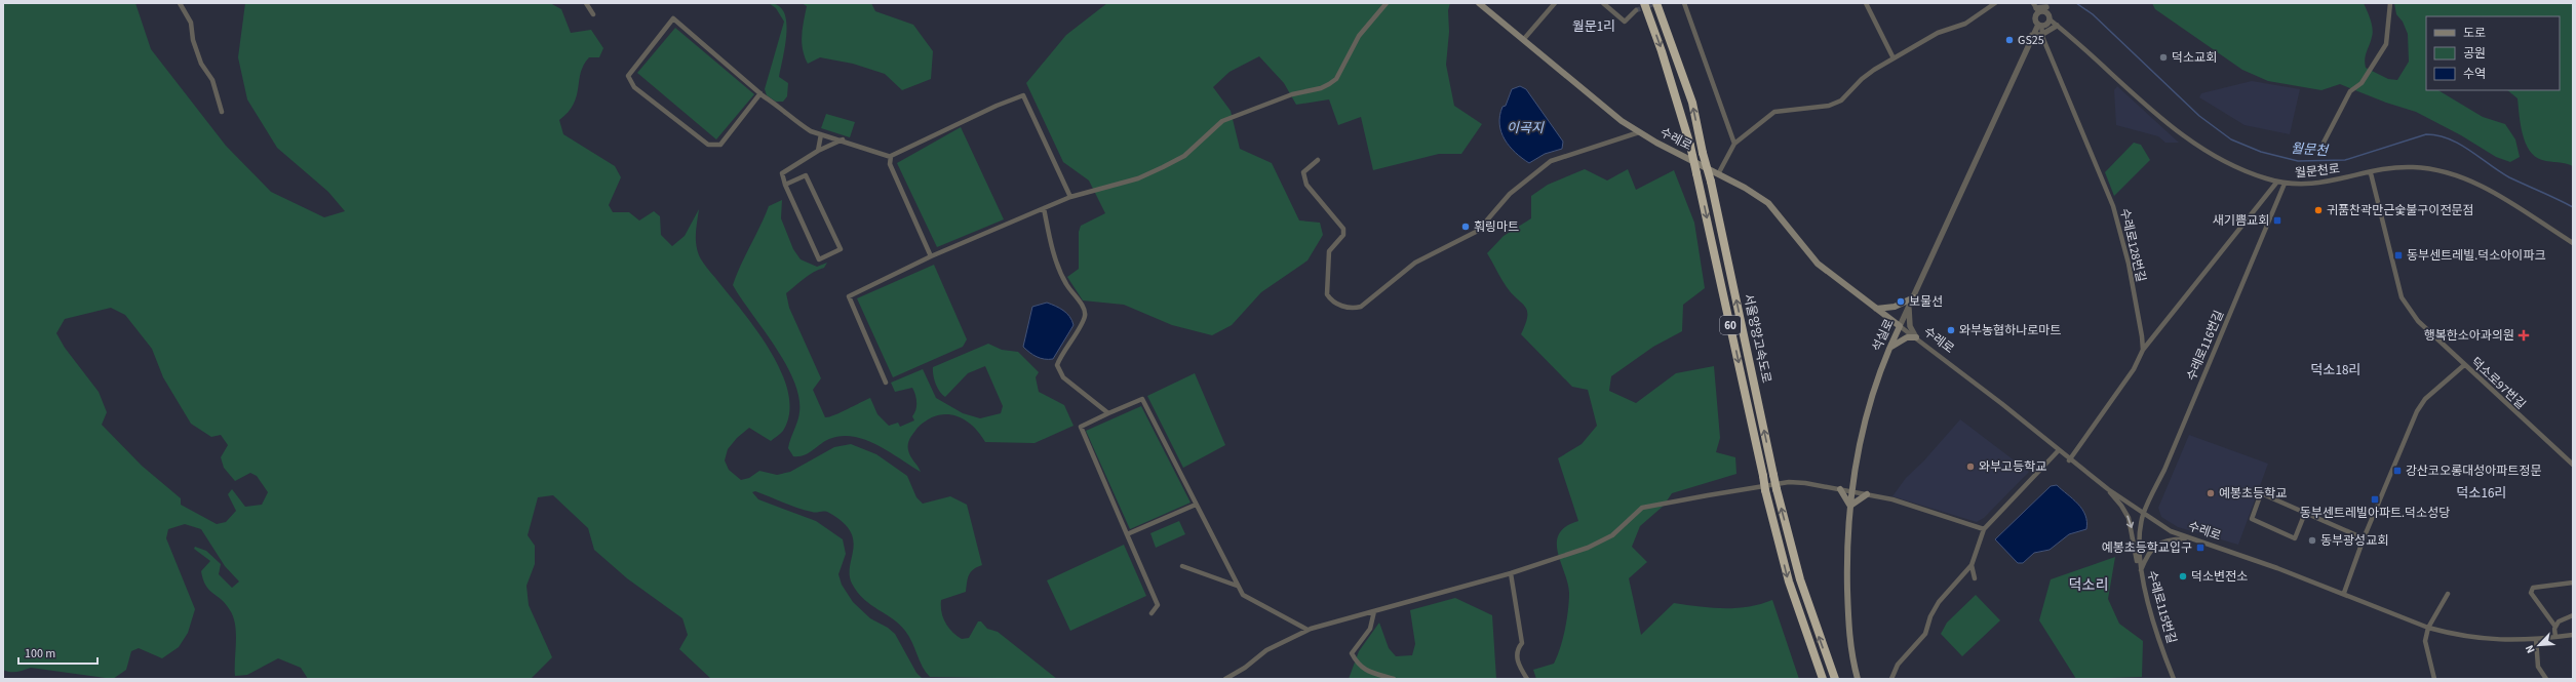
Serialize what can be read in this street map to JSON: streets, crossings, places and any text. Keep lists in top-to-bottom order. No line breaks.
{"streets":{"highway":["60","서울양양고속도로"],"main road":["수레로","석실로"],"street":["월문천로","수레로128번길","수레로116번길","덕소로97번길","수레로115번길"]},"crossings":[["수레로","수레로128번길"],["수레로","석실로"],["수레로","수레로116번길"],["수레로","수레로115번길"],["월문천로","수레로116번길"],["월문천로","덕소로97번길"],["수레로128번길","석실로"],["수레로116번길","수레로115번길"]],"districts":["월문1리","덕소18리","덕소16리","덕소리"],"water":["이곡지","월문천"],"places":{"other":["GS25","덕소교회","귀품찬곽만근숯불구이전문점","훠링마트","보물선","와부농협하나로마트","와부고등학교","예봉초등학교","동부광성교회","덕소변전소"],"transit":["새기쁨교회","동부센트레빌.덕소아이파크","강산코오롱대성아파트정문","동부센트레빌아파트.덕소성당","예봉초등학교입구"],"health":["행복한소아과의원"]},"legend":["도로","공원","수역"],"scale_bar":"100 m","north":"bottom left"}
